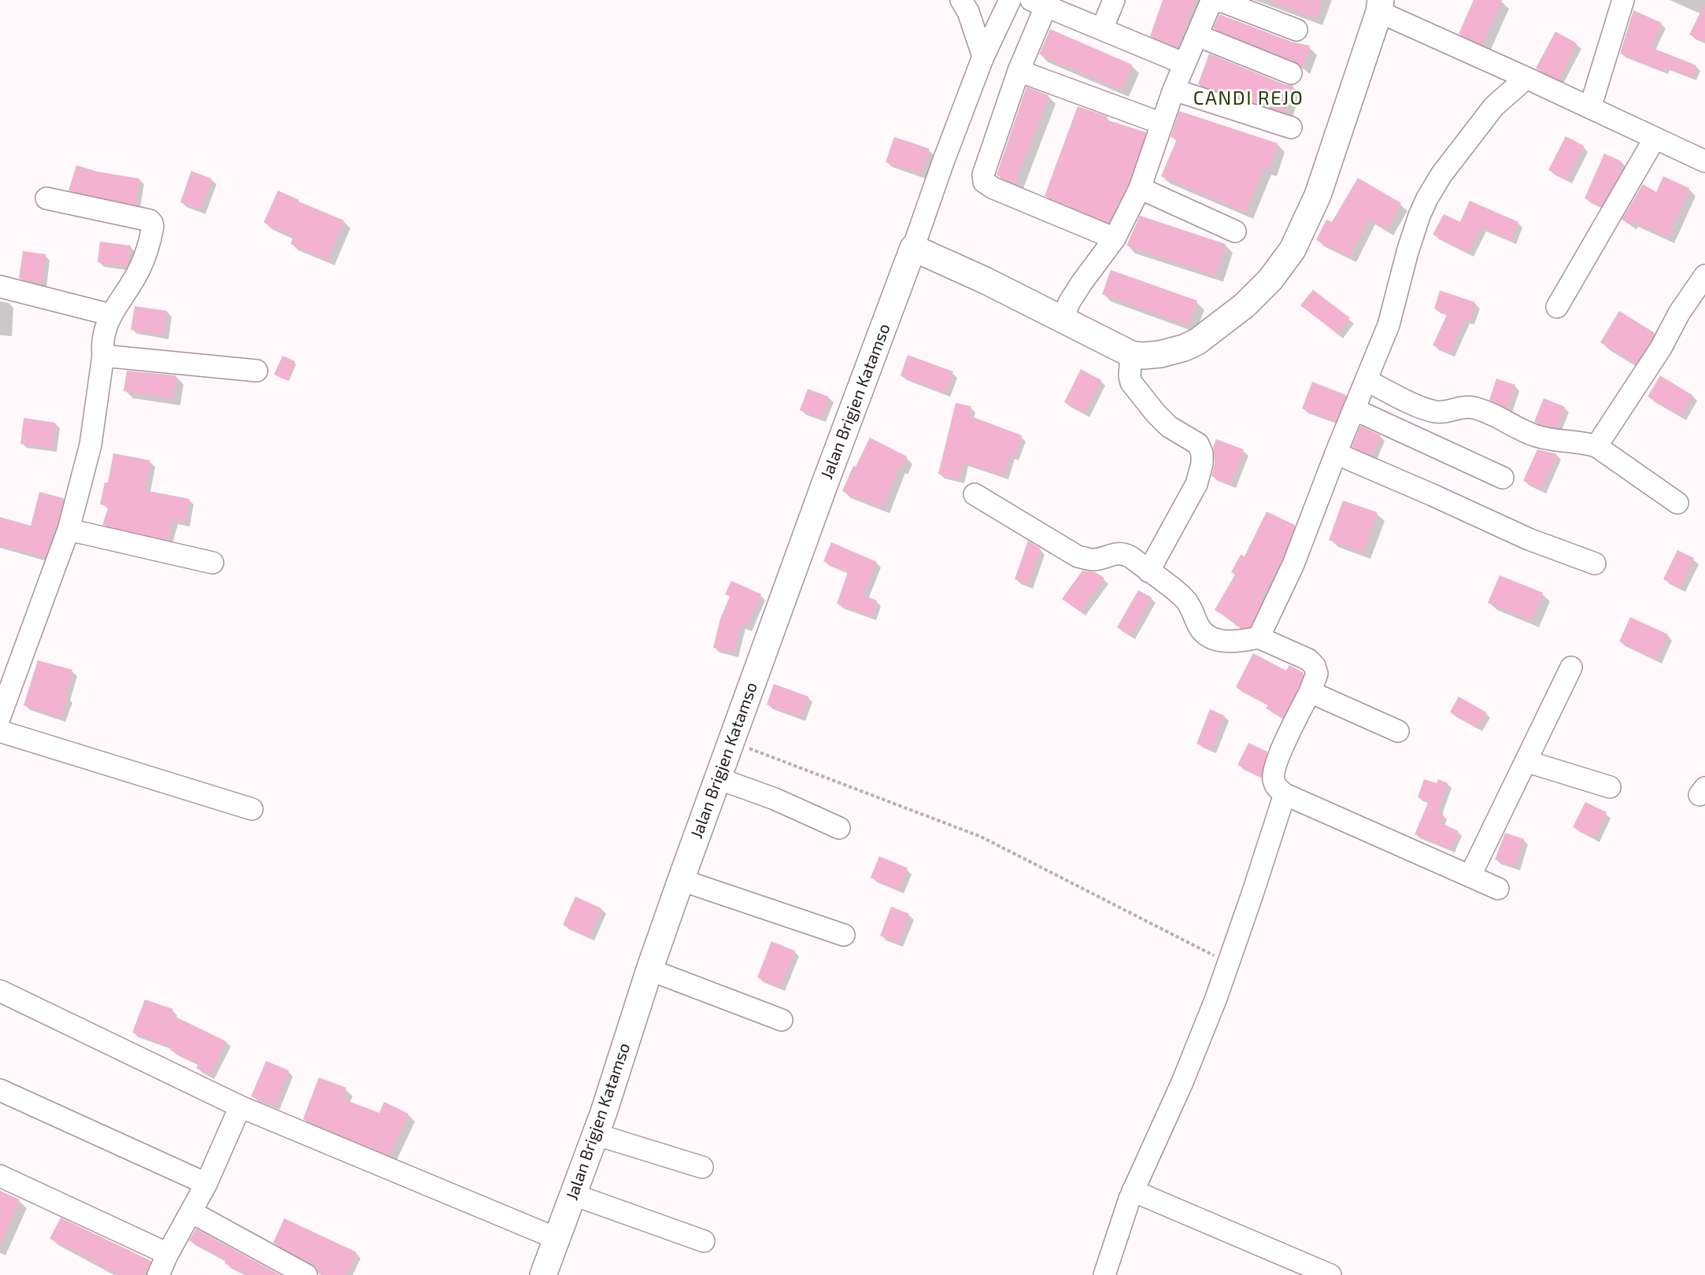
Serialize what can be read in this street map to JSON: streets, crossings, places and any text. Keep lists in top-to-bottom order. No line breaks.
{"streets":{"main road":["Jalan Brigjen Katamso"]},"districts":["CANDI REJO"]}
